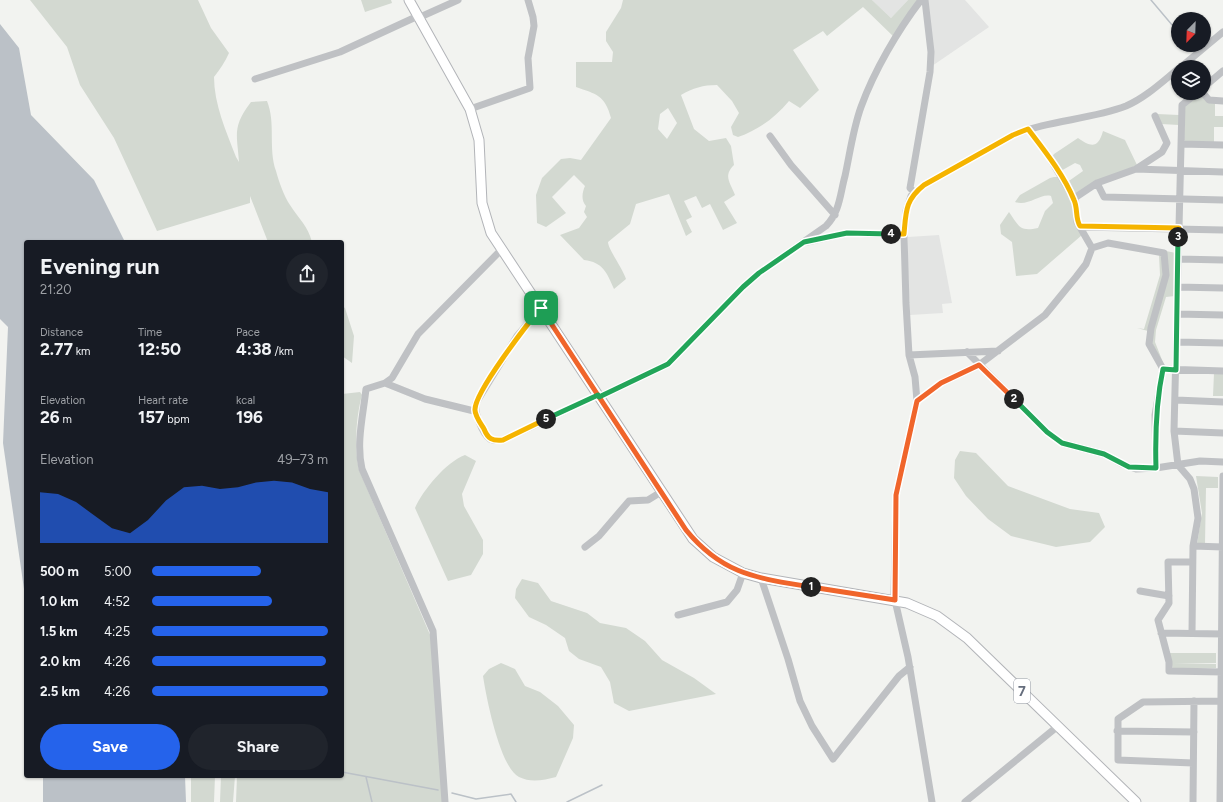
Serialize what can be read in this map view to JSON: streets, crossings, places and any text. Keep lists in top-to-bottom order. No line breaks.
{"streets":{"main road":["7"]},"north":"bottom left","page":{"pins":["4","3","2","5","1"],"heading":["Evening run","21:20"],"stats":[["Distance","2.77 km"],["Time","12:50"],["Pace","4:38 /km"],["Elevation","26 m"],["Heart rate","157 bpm"],["kcal","196"]],"chart":["Elevation","49–73 m"],"list":[{"name":"500 m","note":"5:00"},{"name":"1.0 km","note":"4:52"},{"name":"1.5 km","note":"4:25"},{"name":"2.0 km","note":"4:26"},{"name":"2.5 km","note":"4:26"}],"buttons":["Save","Share"]}}
